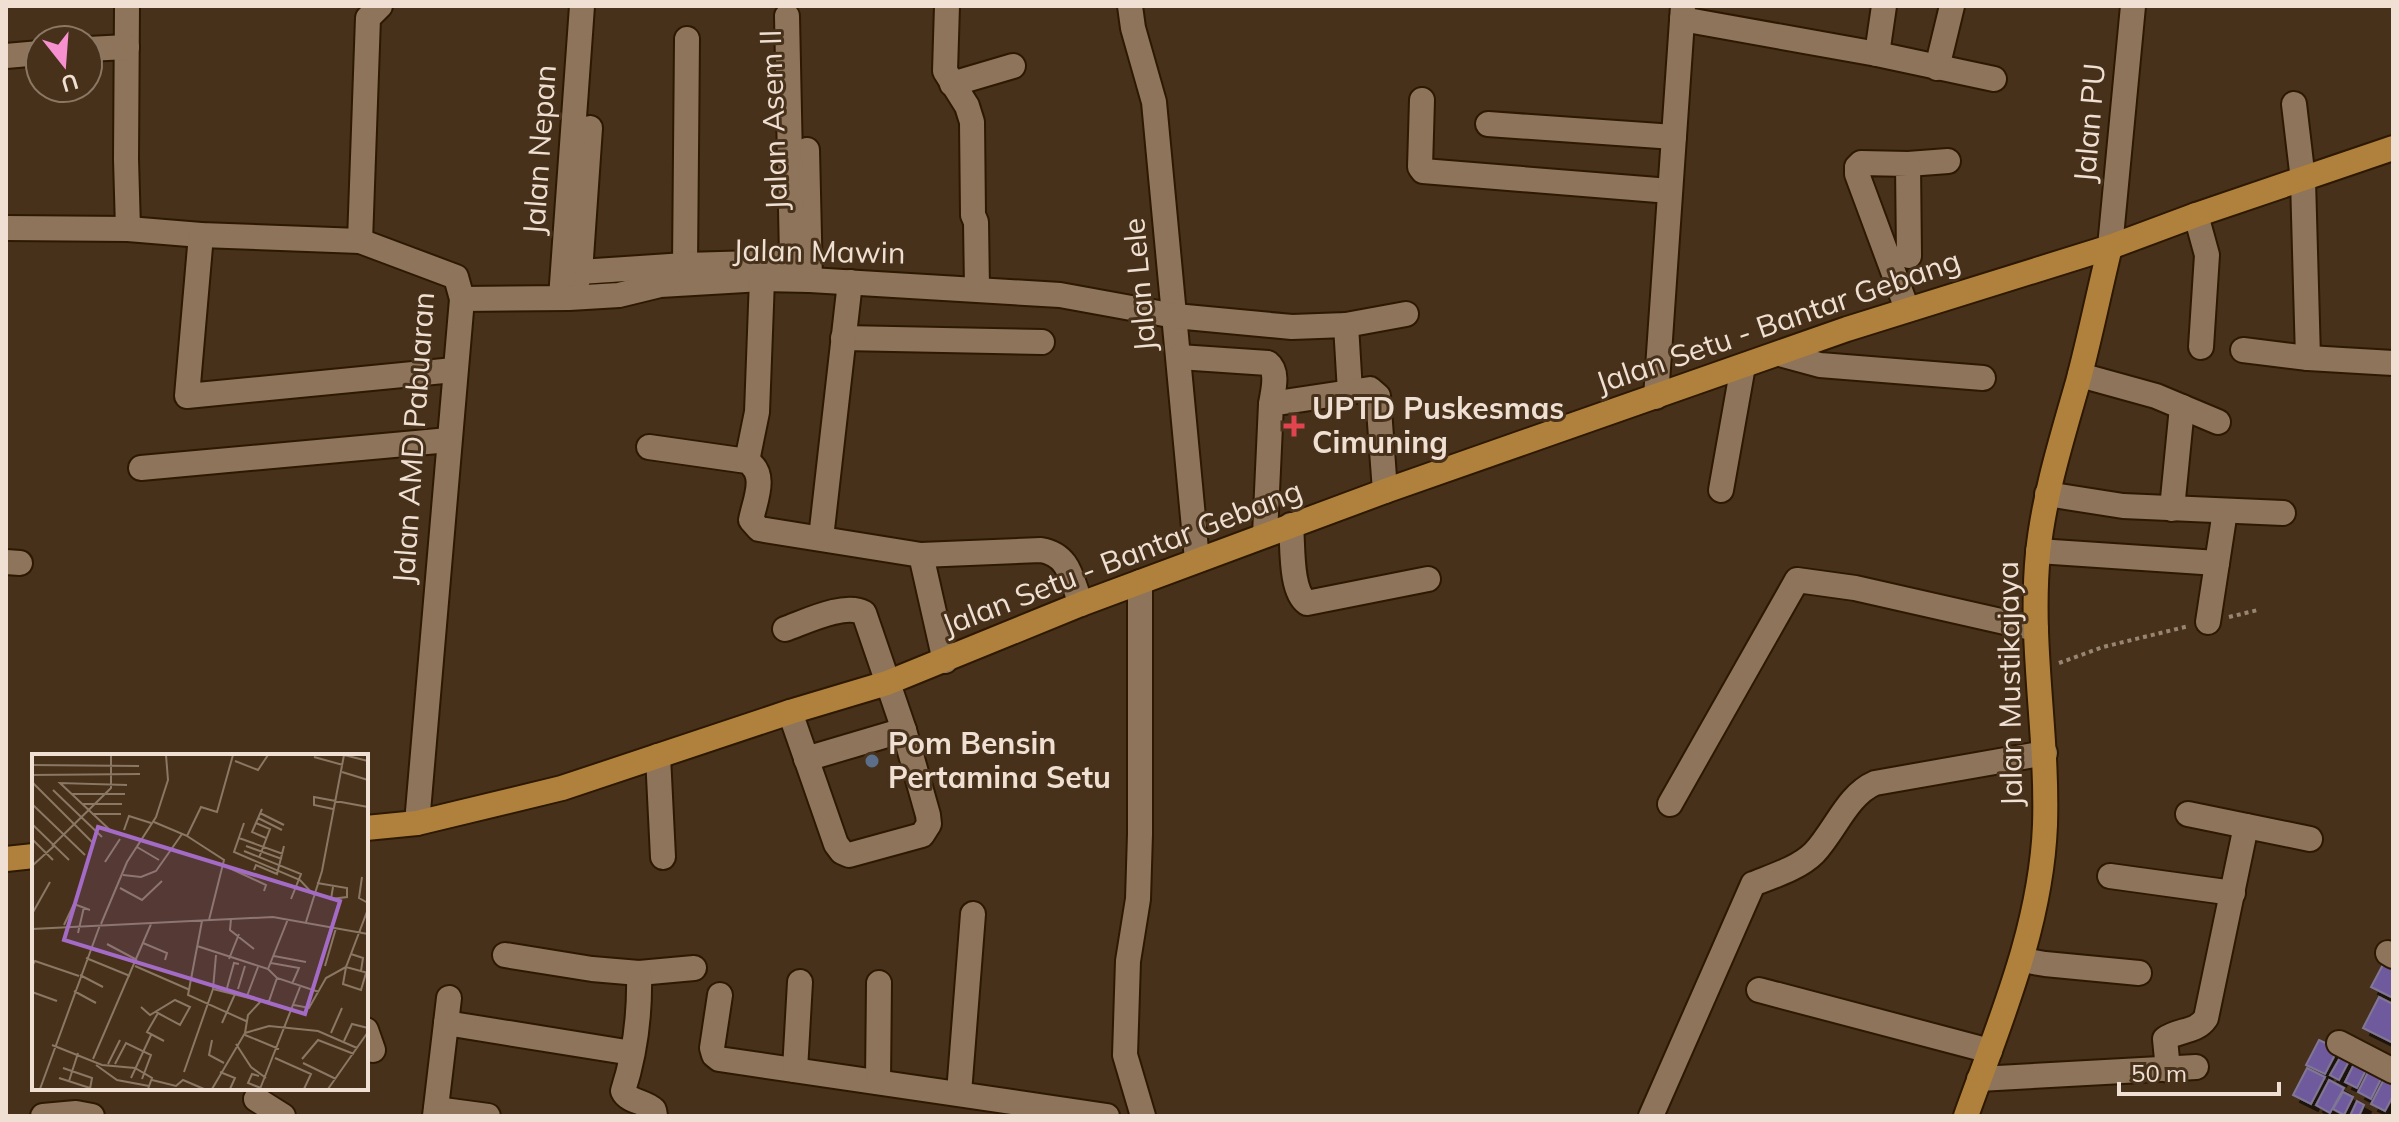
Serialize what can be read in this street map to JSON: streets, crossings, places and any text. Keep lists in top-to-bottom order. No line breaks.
{"streets":{"main road":["Jalan Setu - Bantar Gebang","Jalan Mustikajaya"],"street":["Jalan Asem II","Jalan PU","Jalan Nepan","Jalan Mawin","Jalan Lele","Jalan AMD Pabuaran"]},"crossings":[["Jalan Asem II","Jalan Mawin"],["Jalan PU","Jalan Setu - Bantar Gebang"],["Jalan PU","Jalan Mustikajaya"],["Jalan Nepan","Jalan Mawin"],["Jalan Mawin","Jalan Lele"],["Jalan Mawin","Jalan AMD Pabuaran"],["Jalan Lele","Jalan Setu - Bantar Gebang"],["Jalan Setu - Bantar Gebang","Jalan AMD Pabuaran"],["Jalan Setu - Bantar Gebang","Jalan Mustikajaya"]],"places":{"health":["UPTD Puskesmas Cimuning"],"other":["Pom Bensin Pertamina Setu"]},"scale_bar":"50 m","north":"bottom"}
